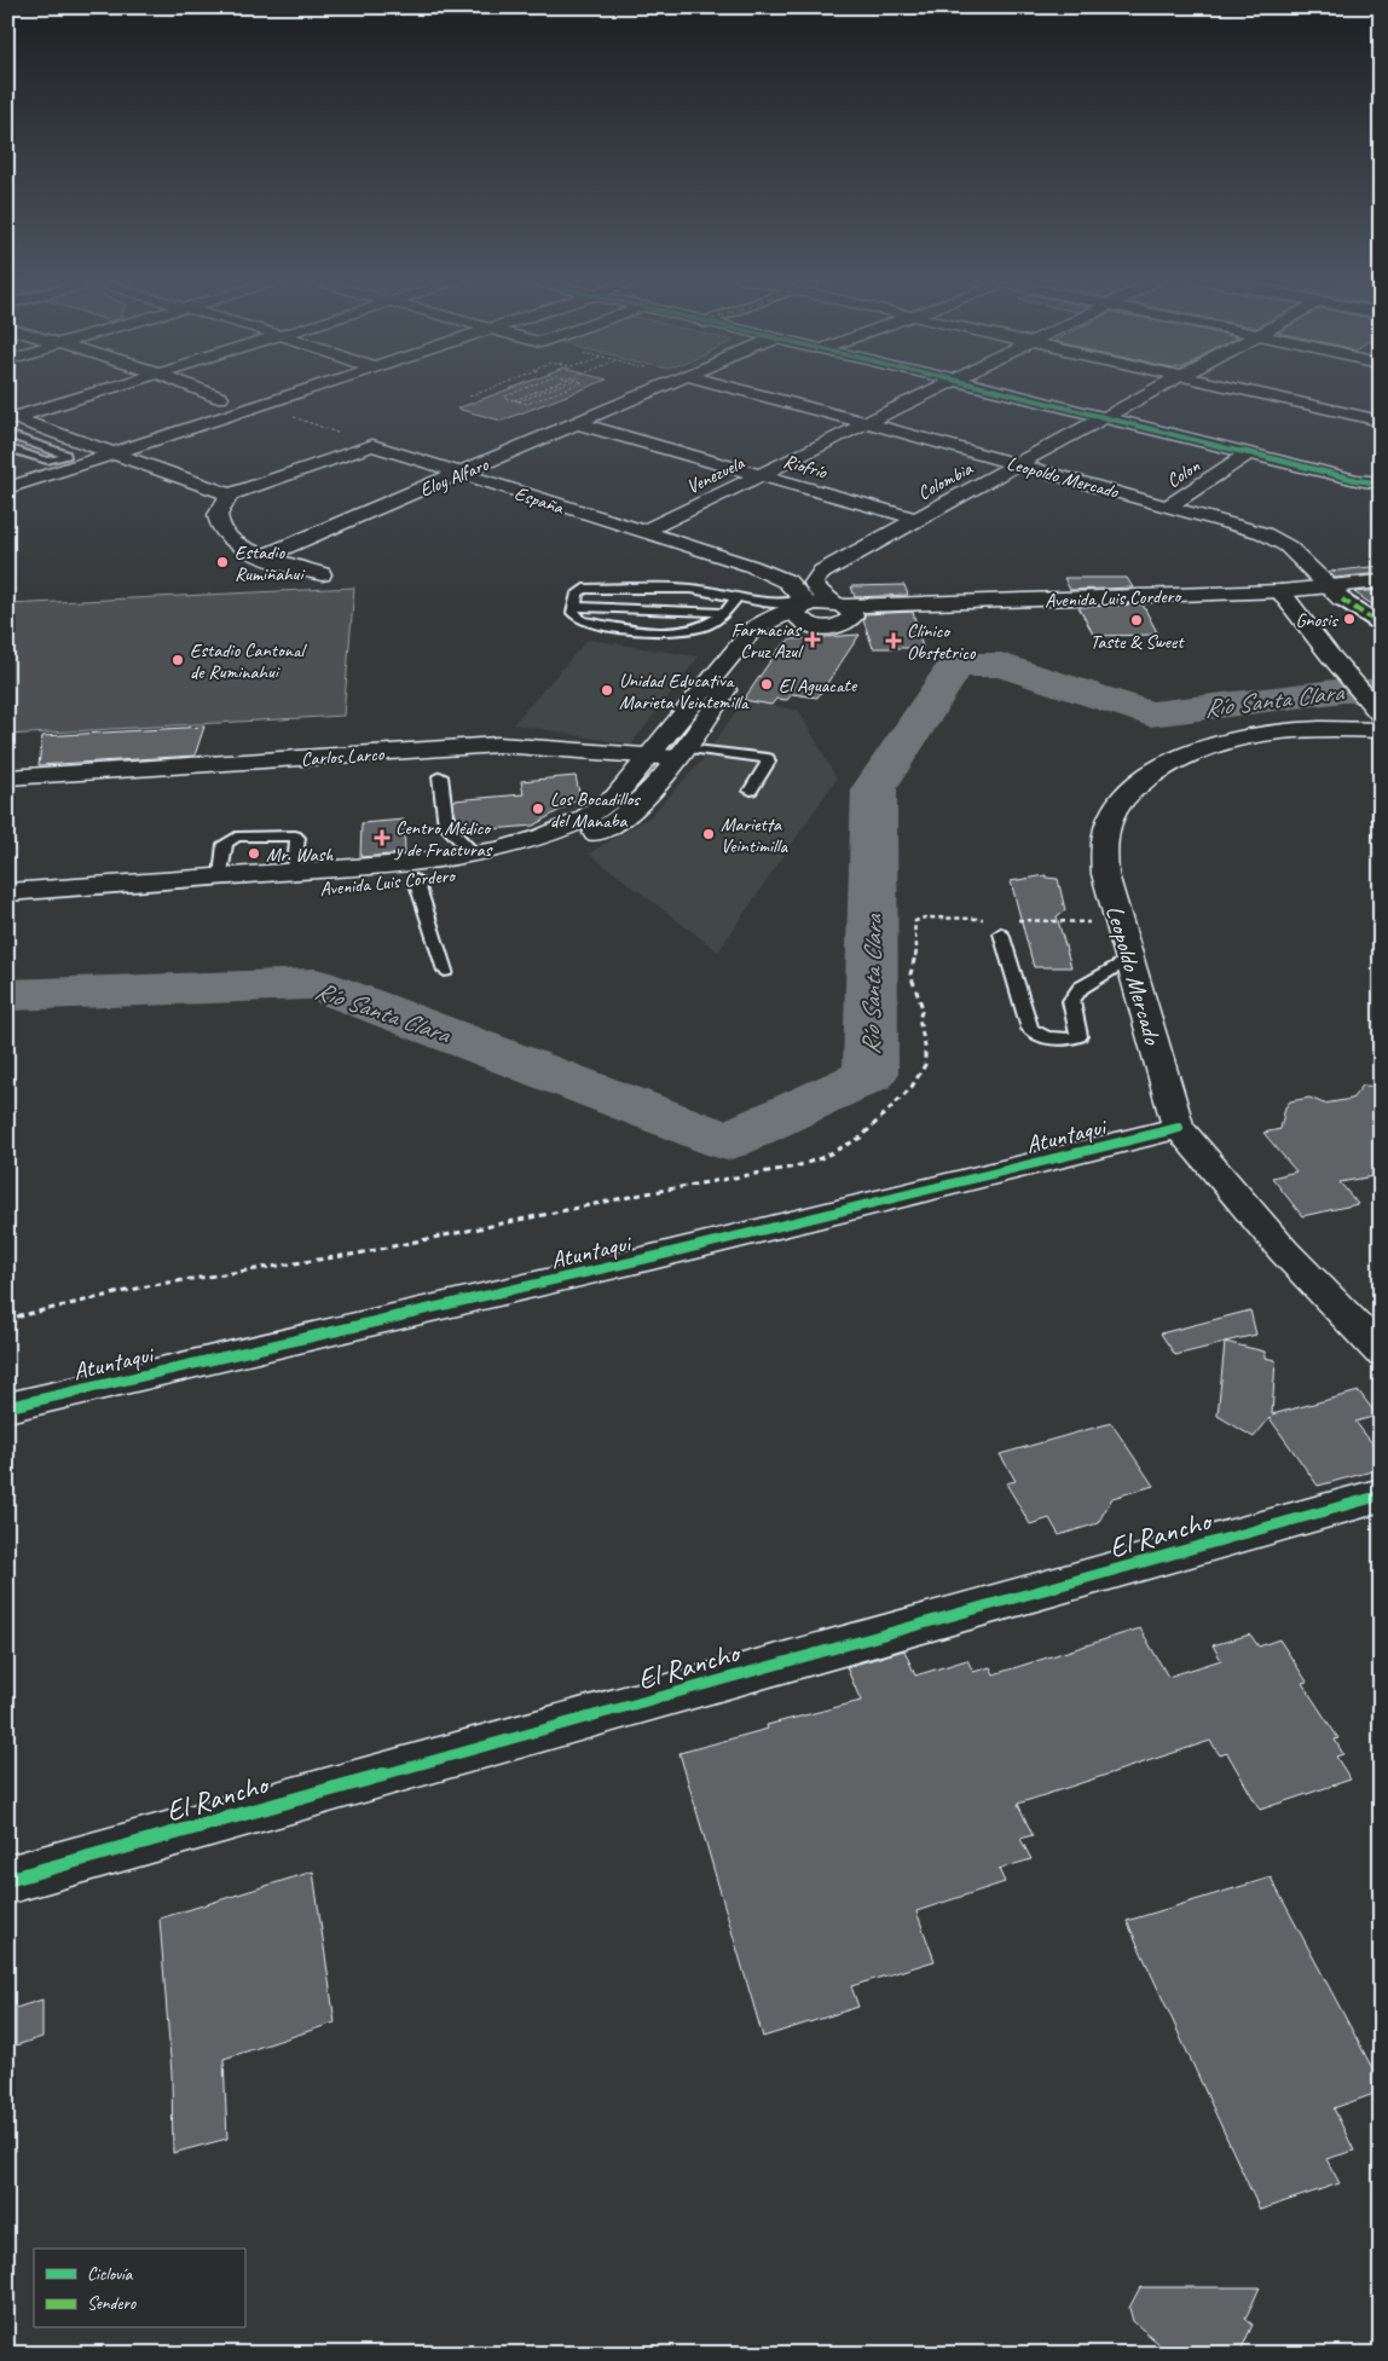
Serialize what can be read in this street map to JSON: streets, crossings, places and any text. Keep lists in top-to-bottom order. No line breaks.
{"streets":{"street":["Riofrío","Colon","Venezuela","Eloy Alfaro","Leopoldo Mercado","Colombia","España","Avenida Luis Cordero","Carlos Larco","Atuntaqui","El Rancho"]},"crossings":[["Riofrío","Venezuela"],["Riofrío","Eloy Alfaro"],["Riofrío","Colombia"],["Colon","Leopoldo Mercado"],["Venezuela","Leopoldo Mercado"],["Venezuela","España"],["Eloy Alfaro","España"],["Leopoldo Mercado","Colombia"],["Leopoldo Mercado","Avenida Luis Cordero"],["Leopoldo Mercado","Atuntaqui"],["Colombia","Avenida Luis Cordero"],["España","Avenida Luis Cordero"],["Avenida Luis Cordero","Carlos Larco"]],"water":["Río Santa Clara"],"places":{"other":["Estadio Rumiñahui","Gnosis","Taste & Sweet","Estadio Cantonal de Ruminahui","El Aguacate","Unidad Educativa Marieta Veintemilla","Los Bocadillos del Manaba","Marietta Veintimilla","Mr. Wash"],"health":["Farmacias Cruz Azul","Clínico Obstetrico","Centro Médico y de Fracturas"]},"legend":["Ciclovía","Sendero"]}
